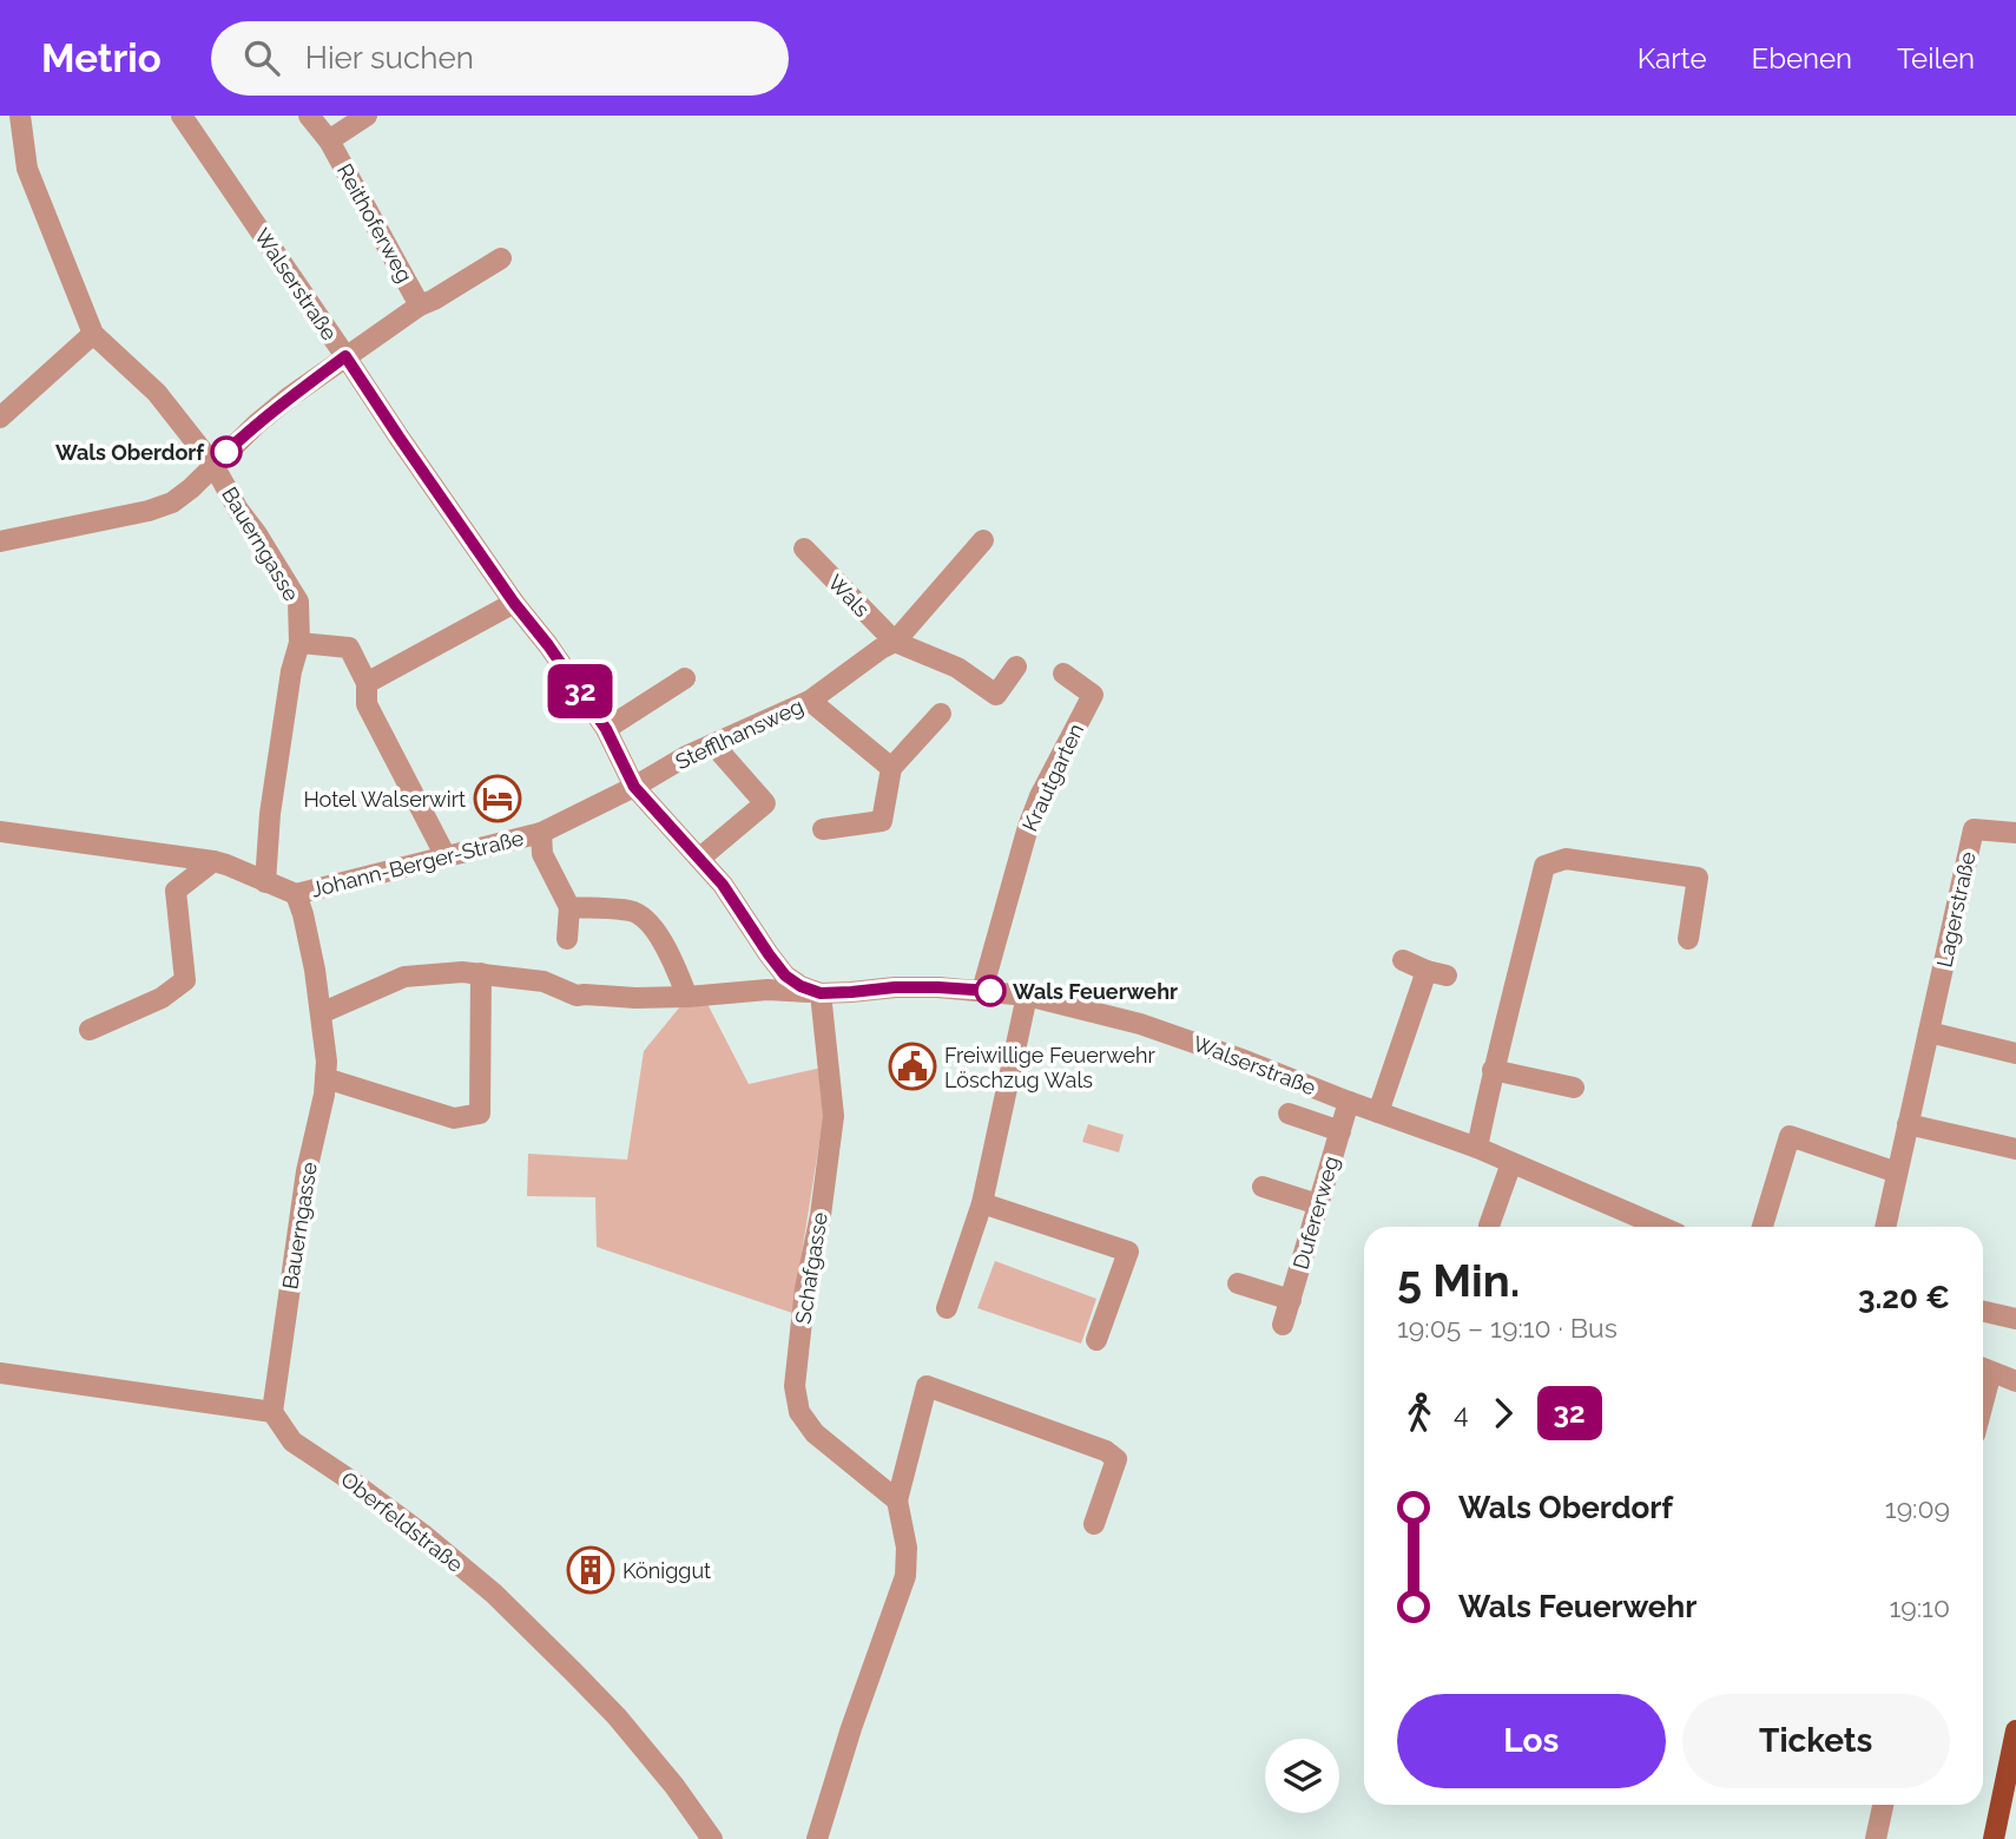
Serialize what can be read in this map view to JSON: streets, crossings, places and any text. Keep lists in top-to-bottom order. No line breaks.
{"streets":{"street":["Reithoferweg","Walserstraße","Bauerngasse","Wals","Stefflhansweg","Krautgarten","Johann-Berger-Straße","Lagerstraße","Dufererweg","Schafgasse","Oberfeldstraße"]},"crossings":[["Reithoferweg","Walserstraße"],["Reithoferweg","Bauerngasse"],["Walserstraße","Stefflhansweg"],["Walserstraße","Krautgarten"],["Walserstraße","Johann-Berger-Straße"],["Walserstraße","Dufererweg"],["Walserstraße","Schafgasse"],["Bauerngasse","Johann-Berger-Straße"],["Bauerngasse","Oberfeldstraße"],["Wals","Stefflhansweg"],["Stefflhansweg","Johann-Berger-Straße"]],"places":{"other":["Wals Oberdorf","Wals Feuerwehr"],"hotel":["Hotel Walserwirt"],"public building":["Freiwillige Feuerwehr Löschzug Wals"],"building":["Königgut"]},"lines":["bus line 32"],"page":{"header":"Metrio","search":"Hier suchen","nav":["Karte","Ebenen","Teilen"],"on_map":"32","heading":["5 Min.","19:05 – 19:10 · Bus","3.20 €"],"legs":["4","32"],"list":[{"name":"Wals Oberdorf","value":"19:09"},{"name":"Wals Feuerwehr","value":"19:10"}],"buttons":["Los","Tickets"]}}
